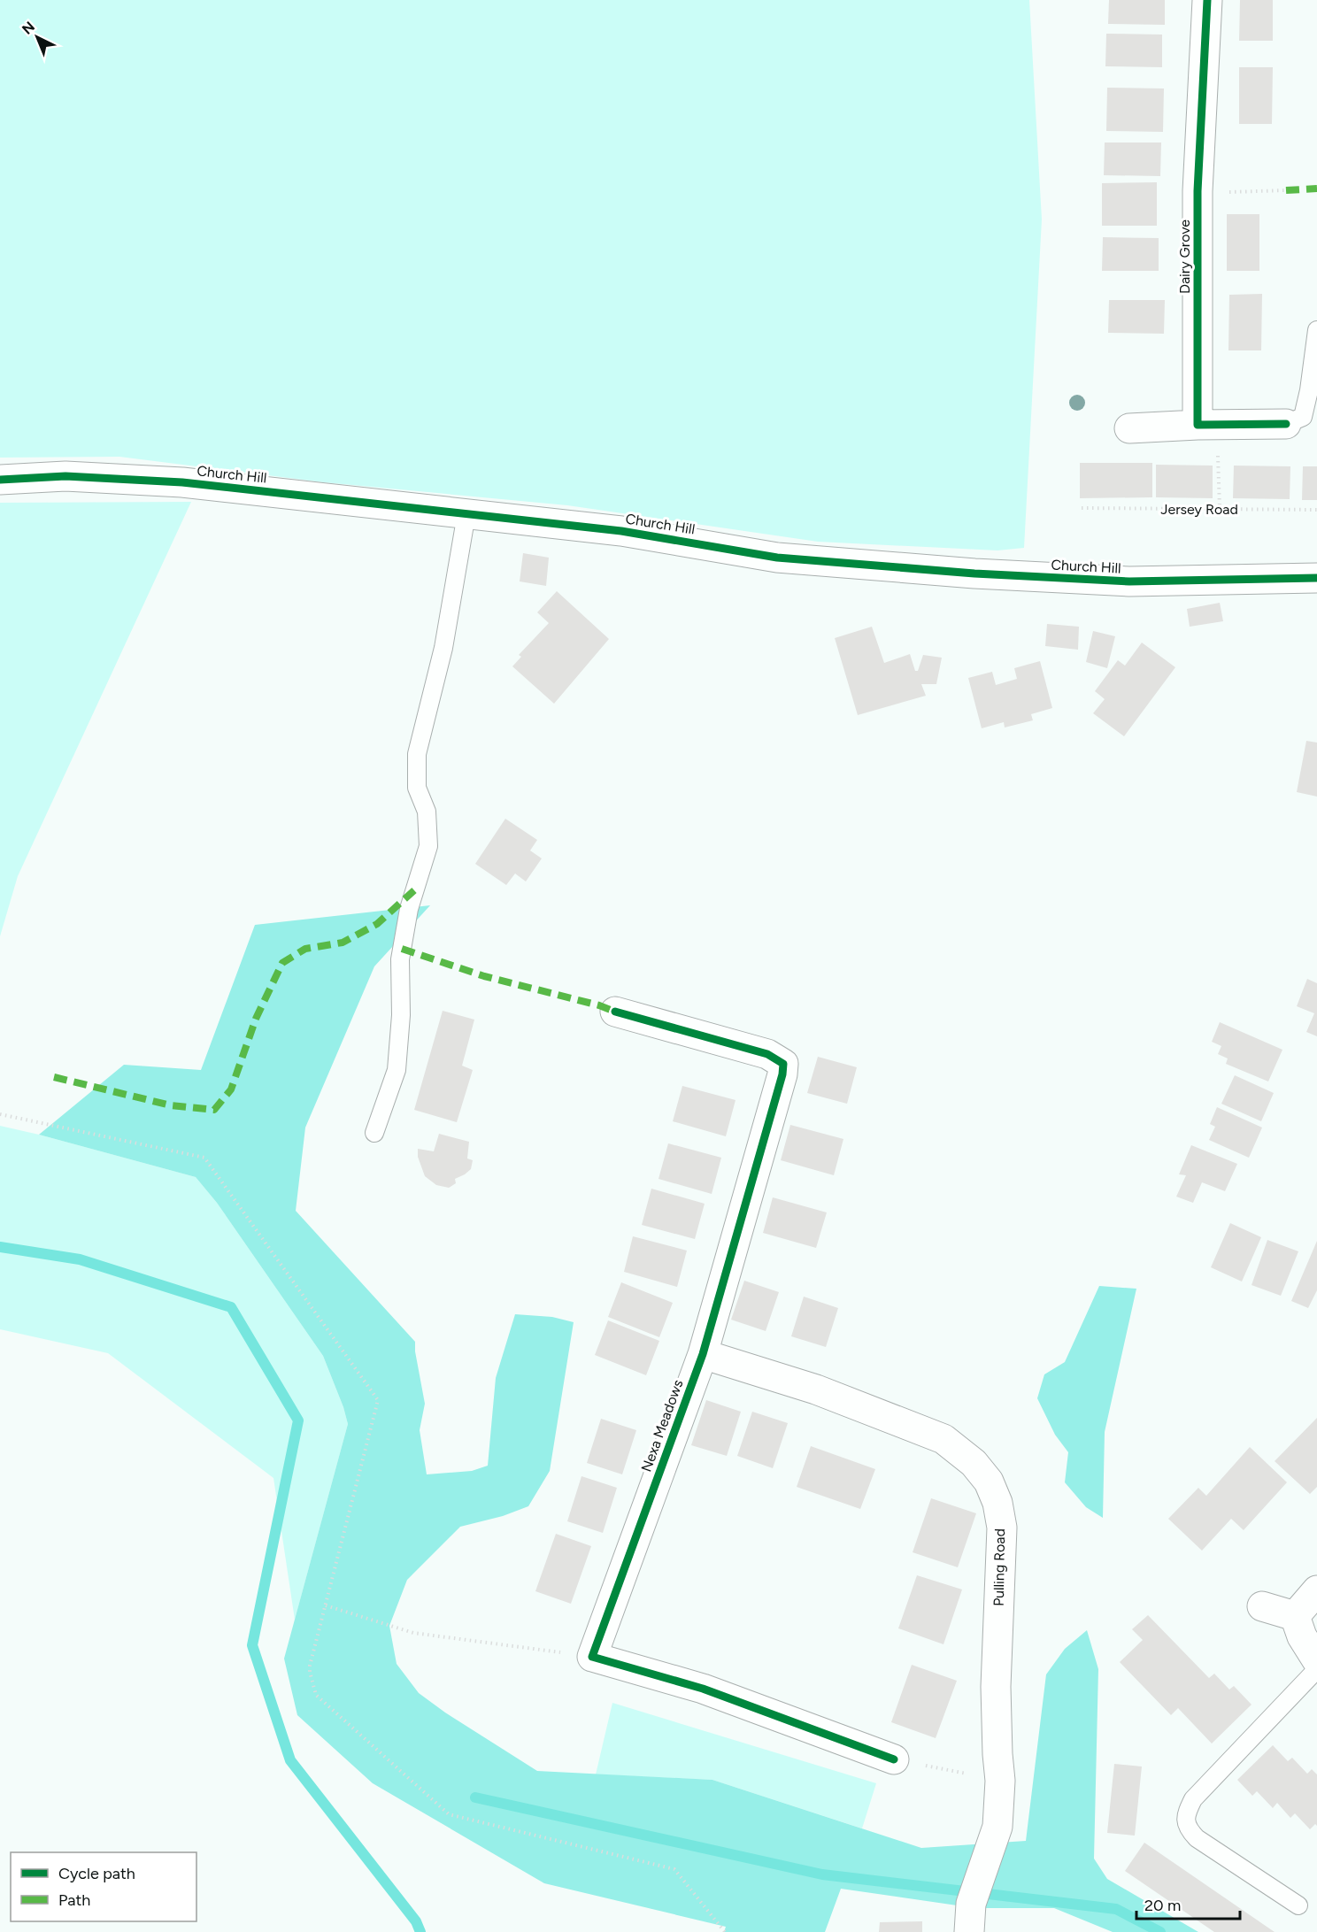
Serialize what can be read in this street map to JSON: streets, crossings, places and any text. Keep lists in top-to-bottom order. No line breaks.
{"streets":{"street":["Dairy Grove","Church Hill","Nexa Meadows","Pulling Road"],"path":["Jersey Road"]},"crossings":[["Nexa Meadows","Pulling Road"]],"legend":["Cycle path","Path"],"scale_bar":"20 m","north":"top left"}
